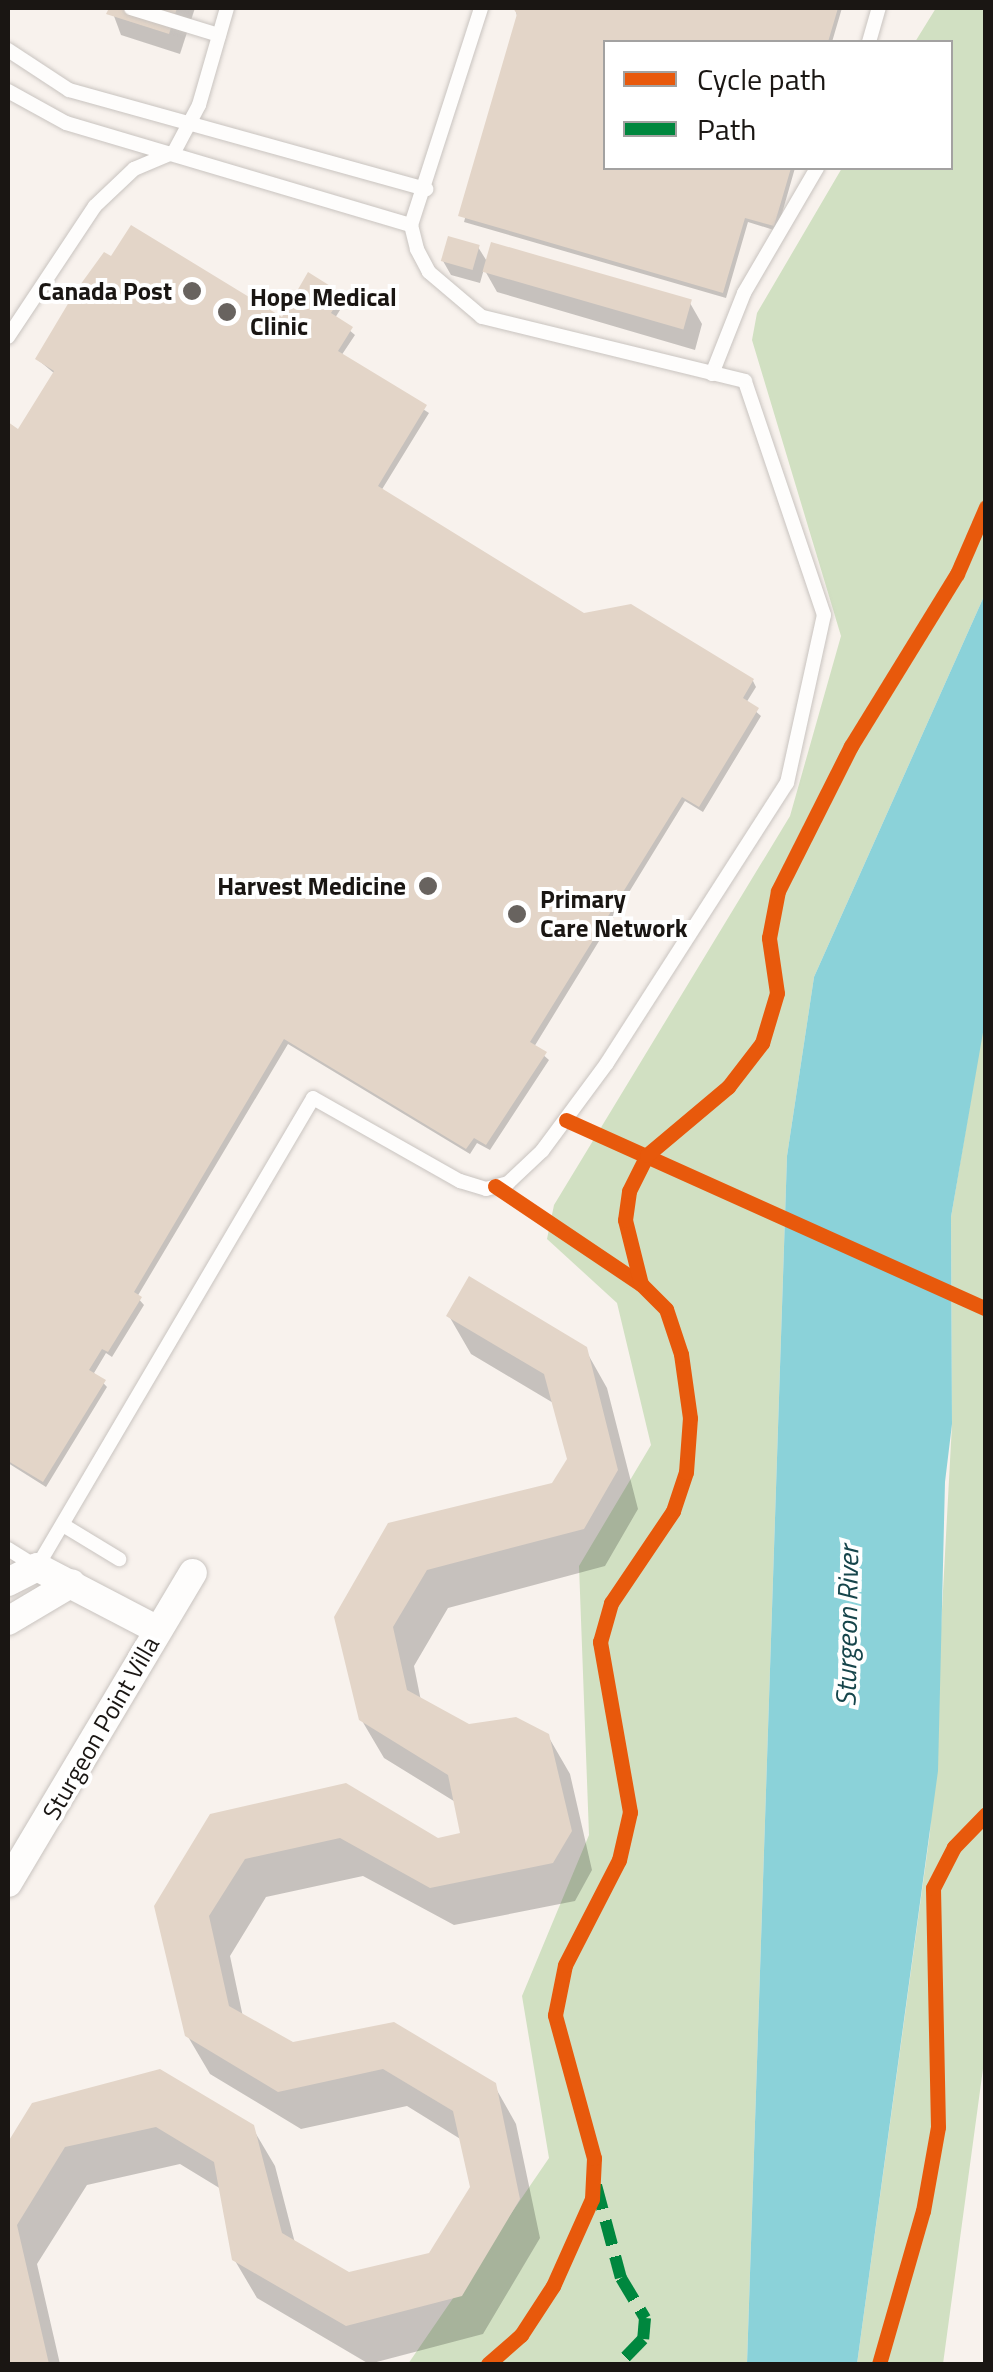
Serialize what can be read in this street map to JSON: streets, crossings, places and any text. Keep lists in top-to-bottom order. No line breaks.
{"streets":{"street":["Sturgeon Point Villa"]},"water":["Sturgeon River"],"places":["Canada Post","Hope Medical Clinic","Harvest Medicine","Primary Care Network"],"legend":["Cycle path","Path"]}
